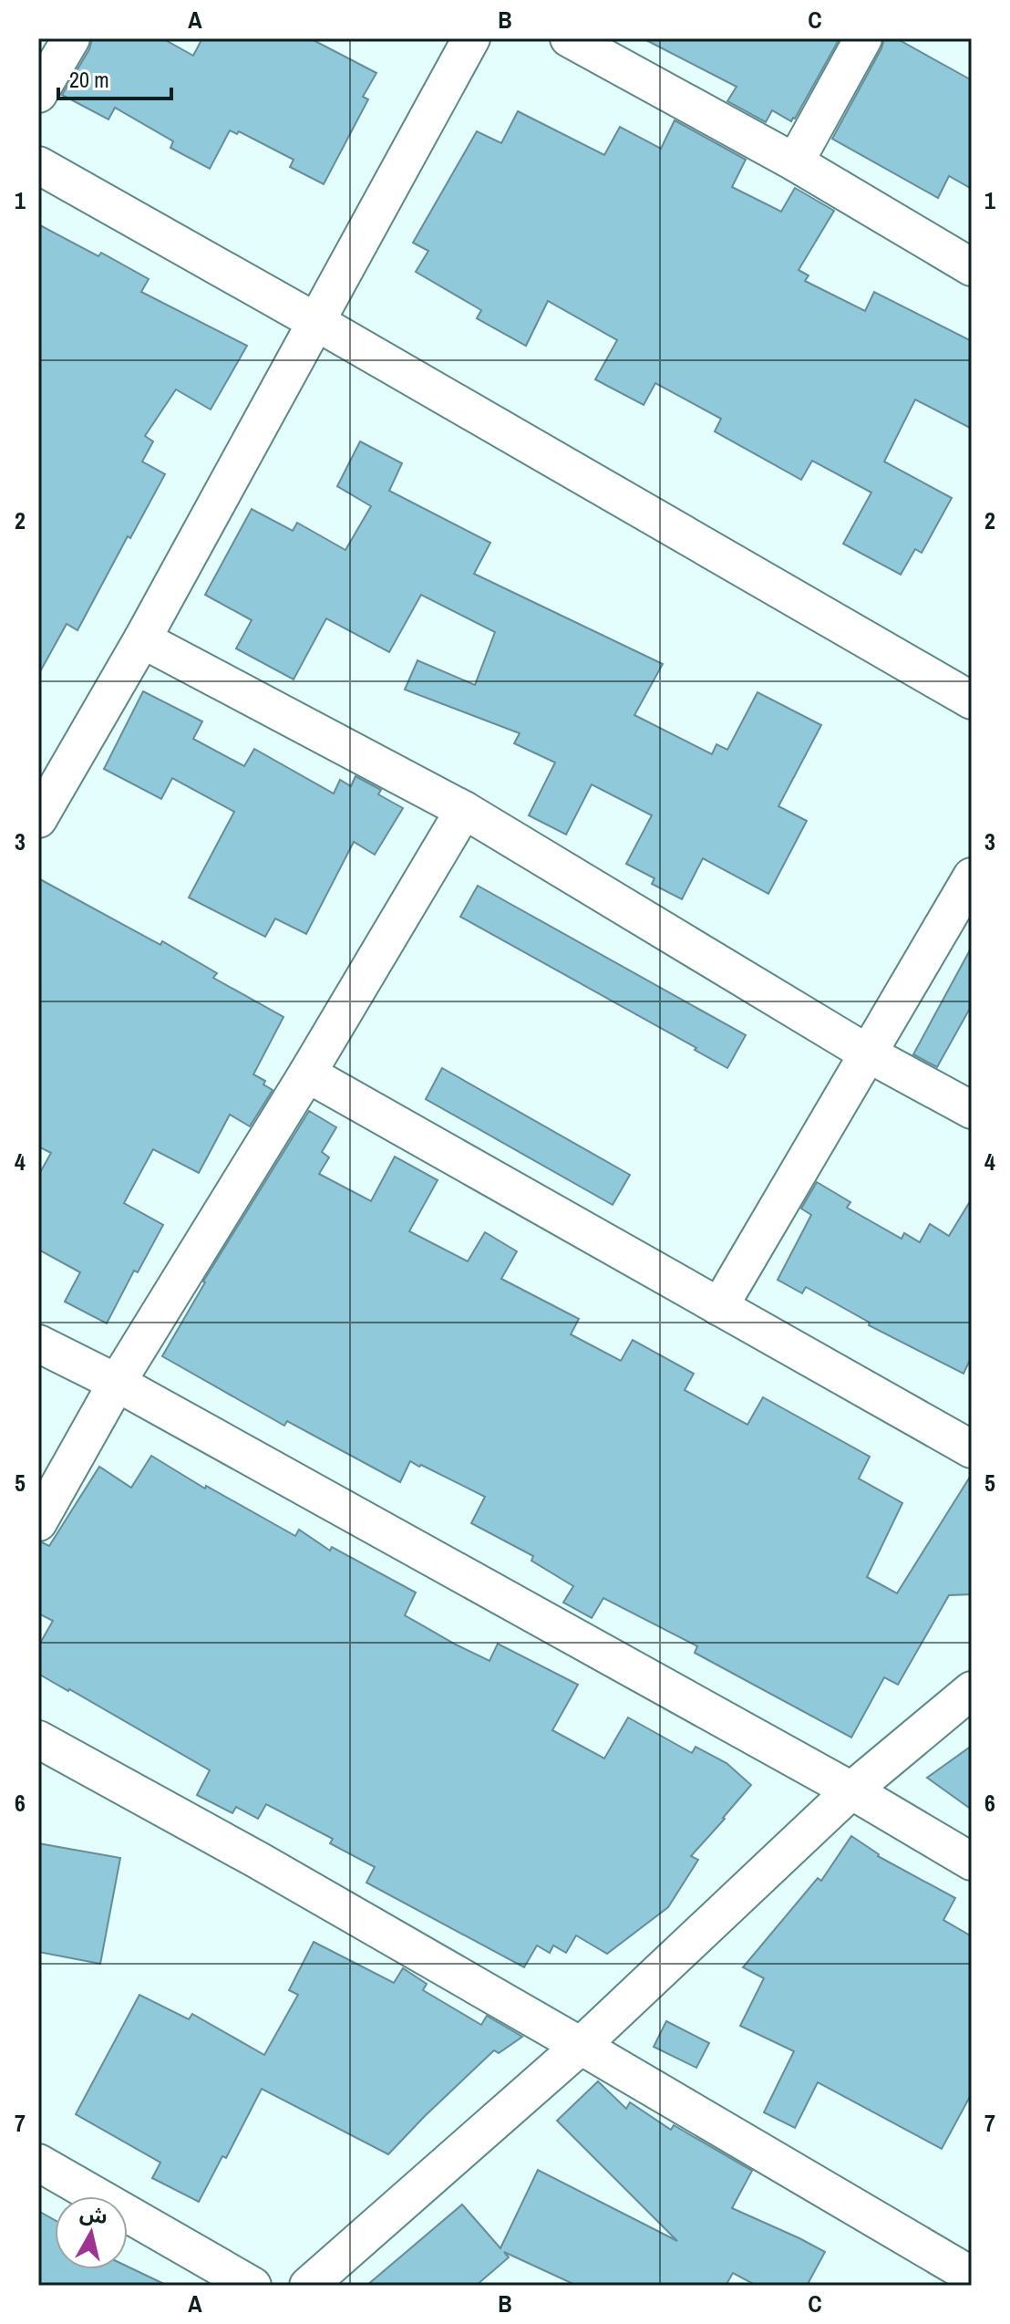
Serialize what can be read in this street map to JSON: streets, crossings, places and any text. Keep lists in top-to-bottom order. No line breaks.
{"scale_bar":"20 m","north":"top","grid":{"columns":["A","B","C"],"rows":["1","2","3","4","5","6","7"]}}
